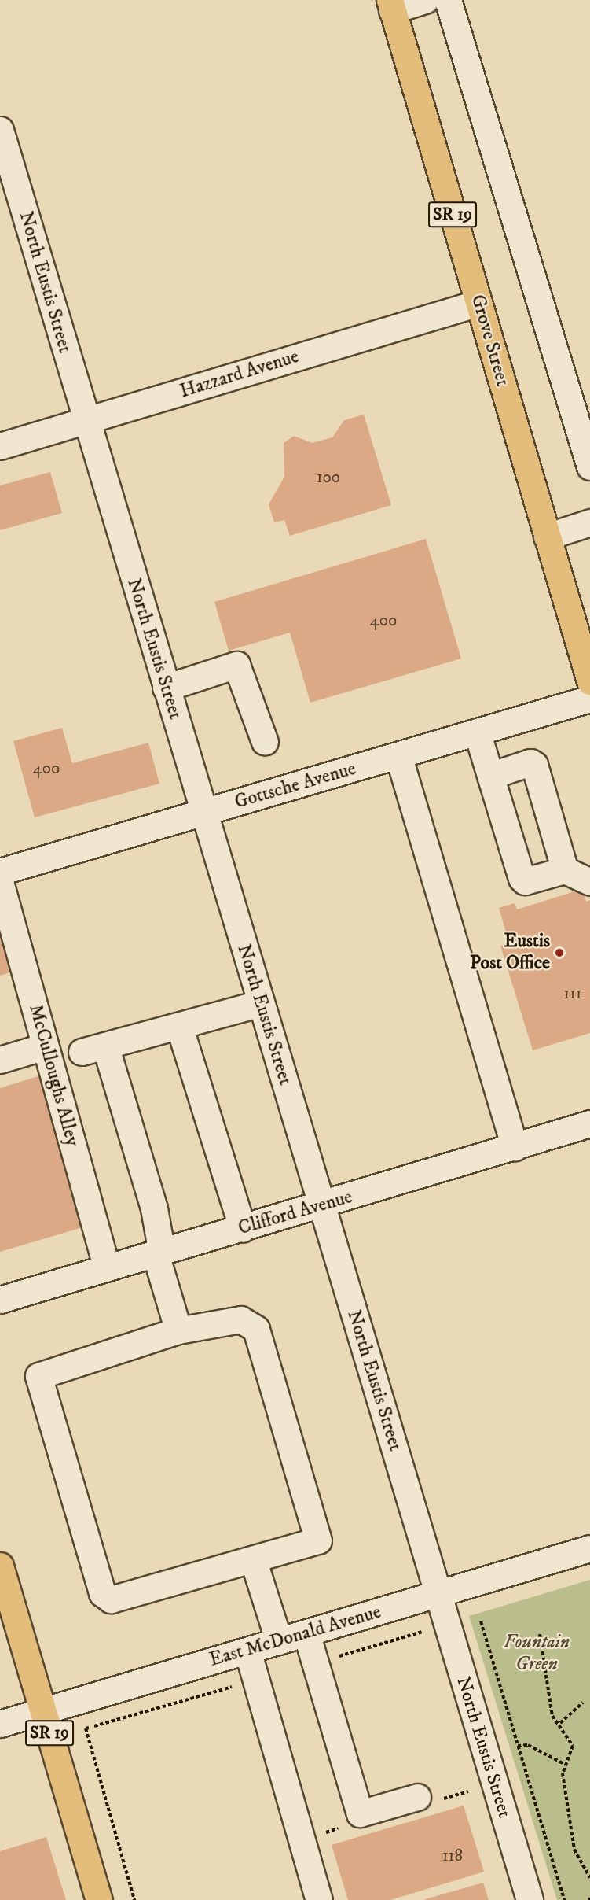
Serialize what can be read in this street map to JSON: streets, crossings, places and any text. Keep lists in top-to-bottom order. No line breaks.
{"streets":{"main road":["SR 19","Grove Street"],"street":["North Eustis Street","Hazzard Avenue","Gottsche Avenue","McCulloughs Alley","Clifford Avenue","East McDonald Avenue"]},"crossings":[["SR 19","East McDonald Avenue"],["North Eustis Street","Hazzard Avenue"],["North Eustis Street","Gottsche Avenue"],["North Eustis Street","Clifford Avenue"],["North Eustis Street","East McDonald Avenue"],["Grove Street","Hazzard Avenue"],["McCulloughs Alley","Clifford Avenue"]],"parks":["Fountain Green"],"places":["Eustis Post Office"],"house_numbers":["100","400","400","111","118"]}
